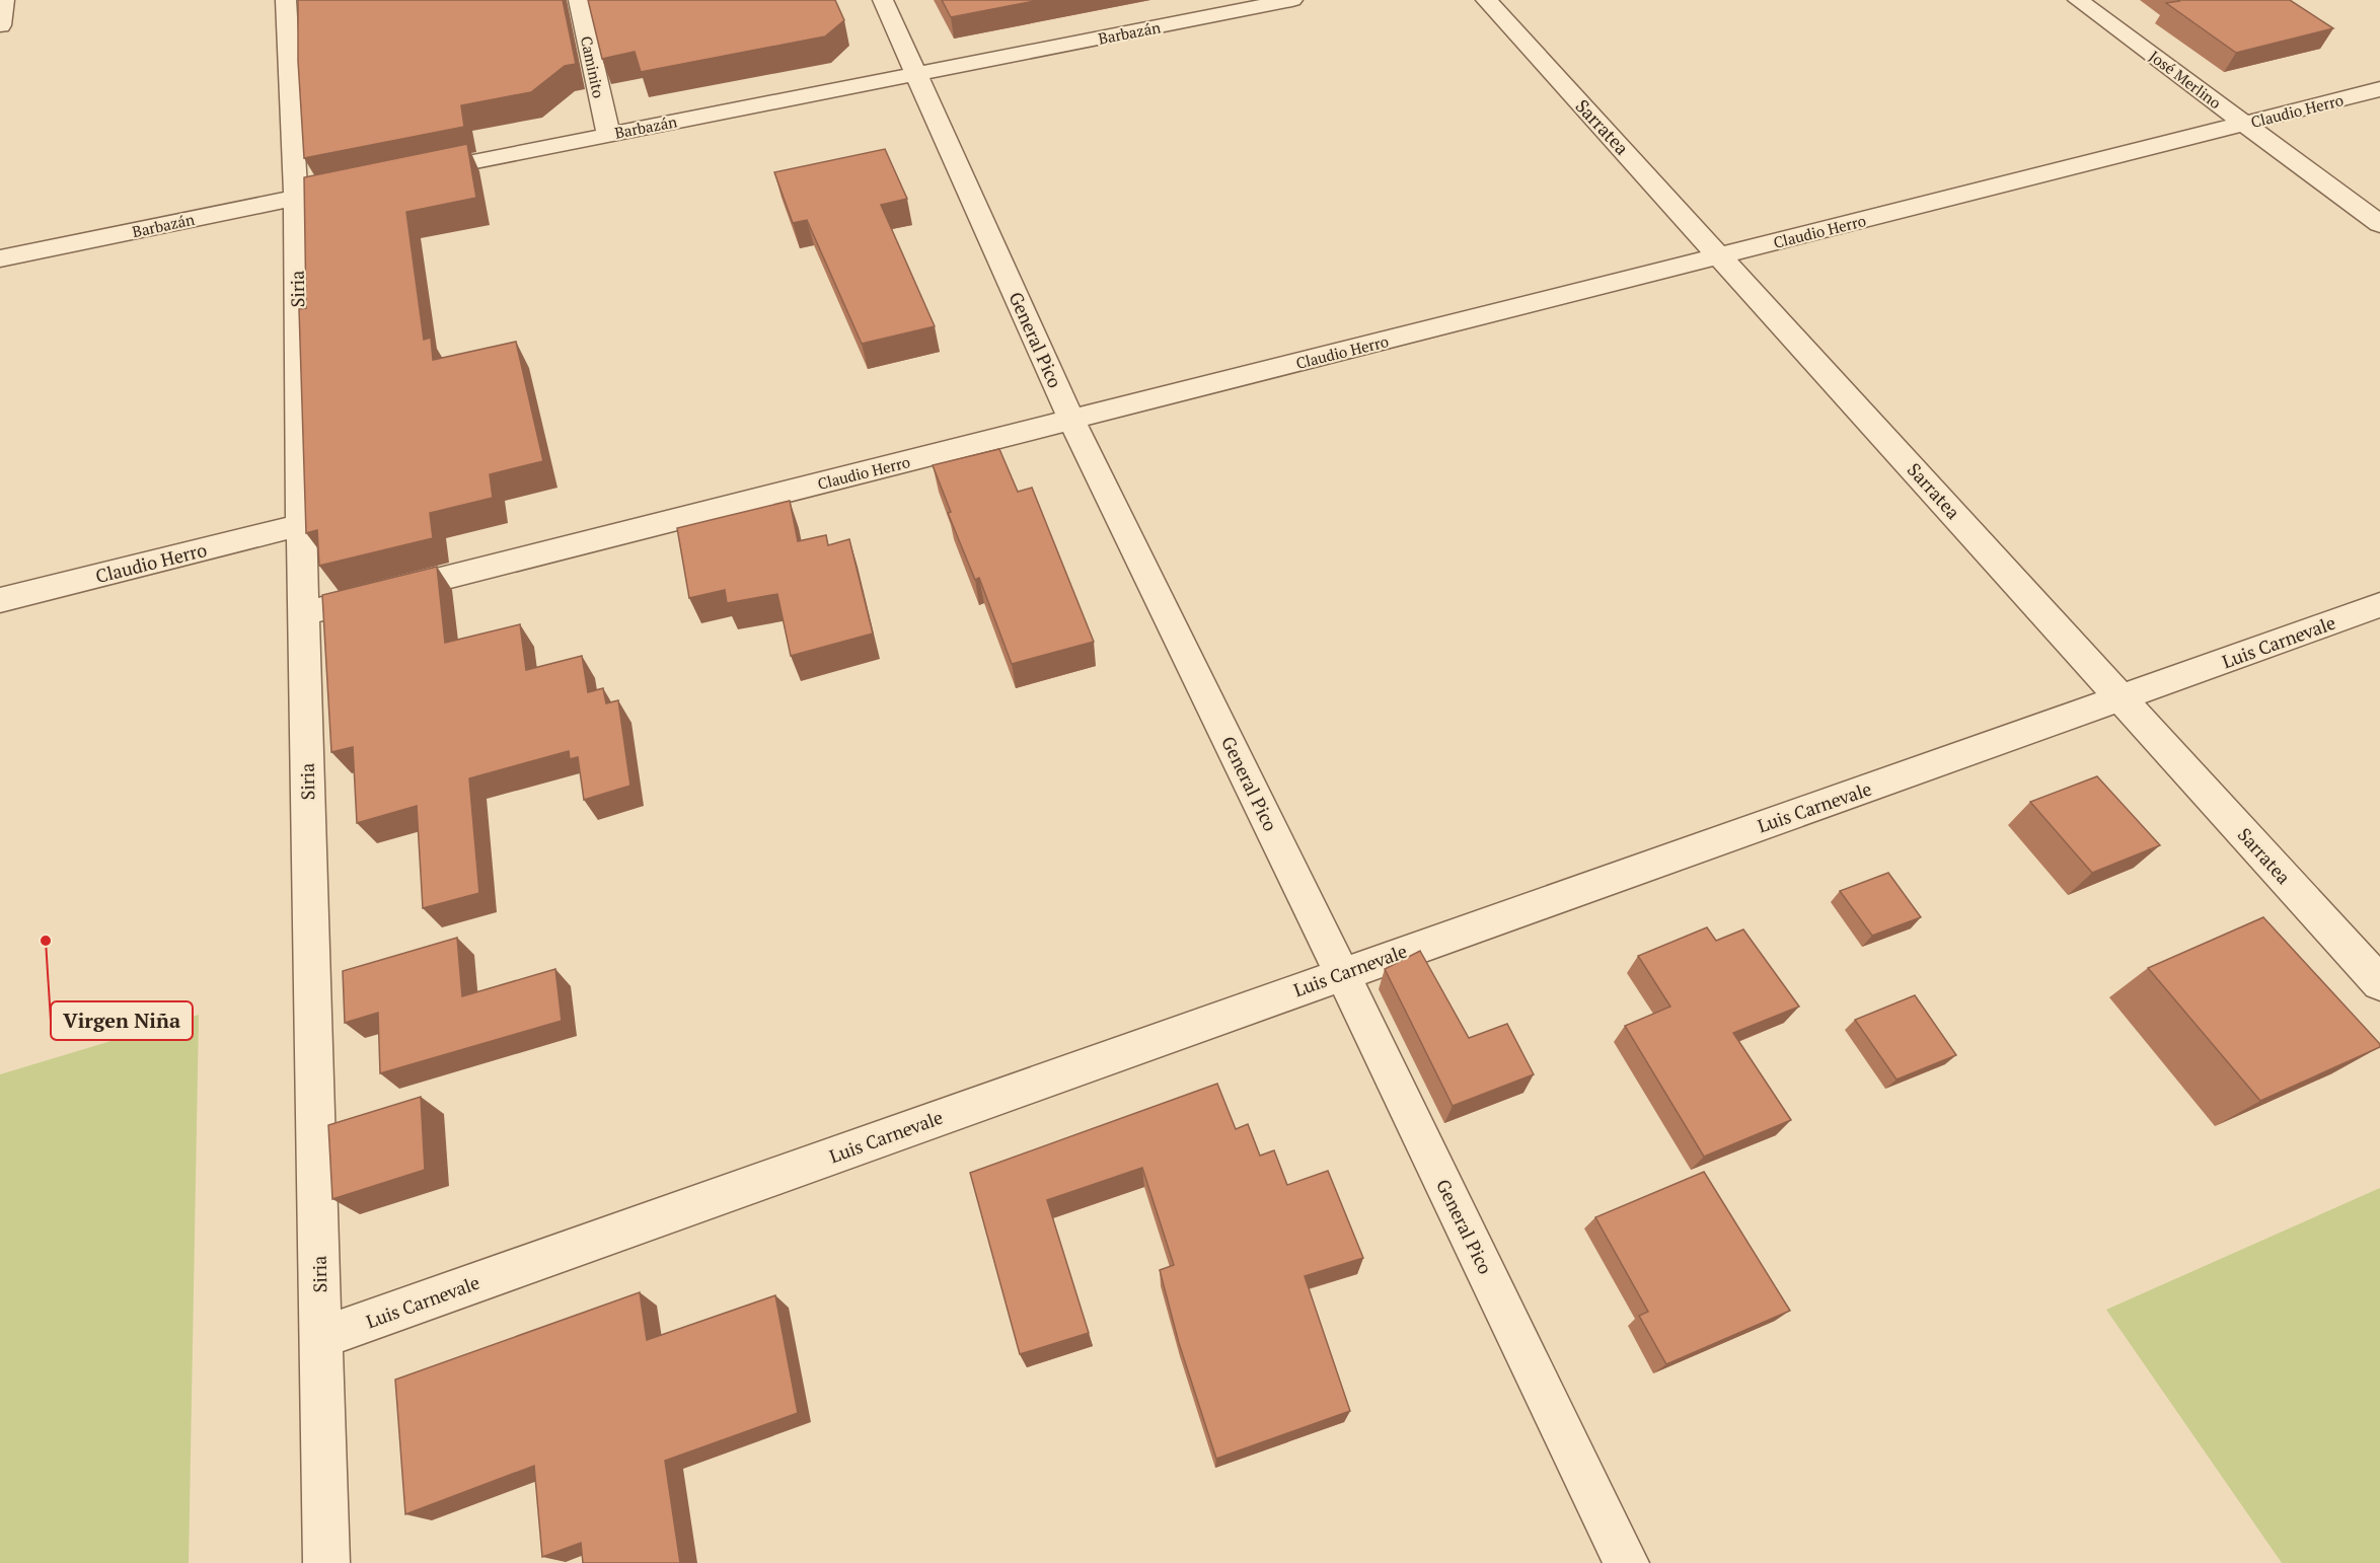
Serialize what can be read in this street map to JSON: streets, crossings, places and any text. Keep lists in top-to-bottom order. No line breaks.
{"streets":{"street":["Barbazán","Caminito","José Merlino","Claudio Herro","Sarratea","Siria","General Pico","Luis Carnevale"]},"crossings":[["Barbazán","Caminito"],["Barbazán","Siria"],["Barbazán","General Pico"],["José Merlino","Claudio Herro"],["Claudio Herro","Sarratea"],["Claudio Herro","Siria"],["Claudio Herro","General Pico"],["Sarratea","Luis Carnevale"],["Siria","Luis Carnevale"],["General Pico","Luis Carnevale"]],"places":["Virgen Niña"]}
